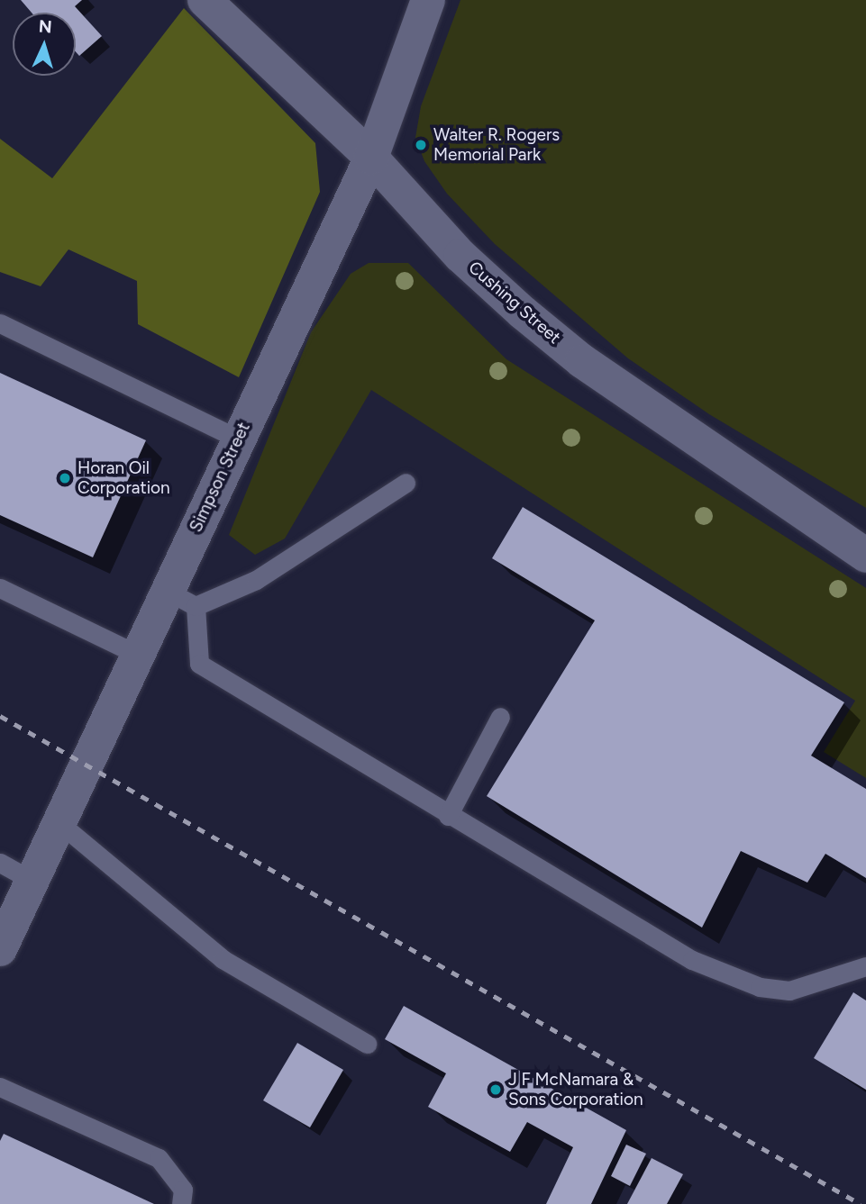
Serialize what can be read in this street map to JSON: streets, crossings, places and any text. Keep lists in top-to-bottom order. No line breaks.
{"streets":{"street":["Cushing Street","Simpson Street"]},"crossings":[["Cushing Street","Simpson Street"]],"places":["Walter R. Rogers Memorial Park","Horan Oil Corporation","J F McNamara & Sons Corporation"],"north":"top"}
